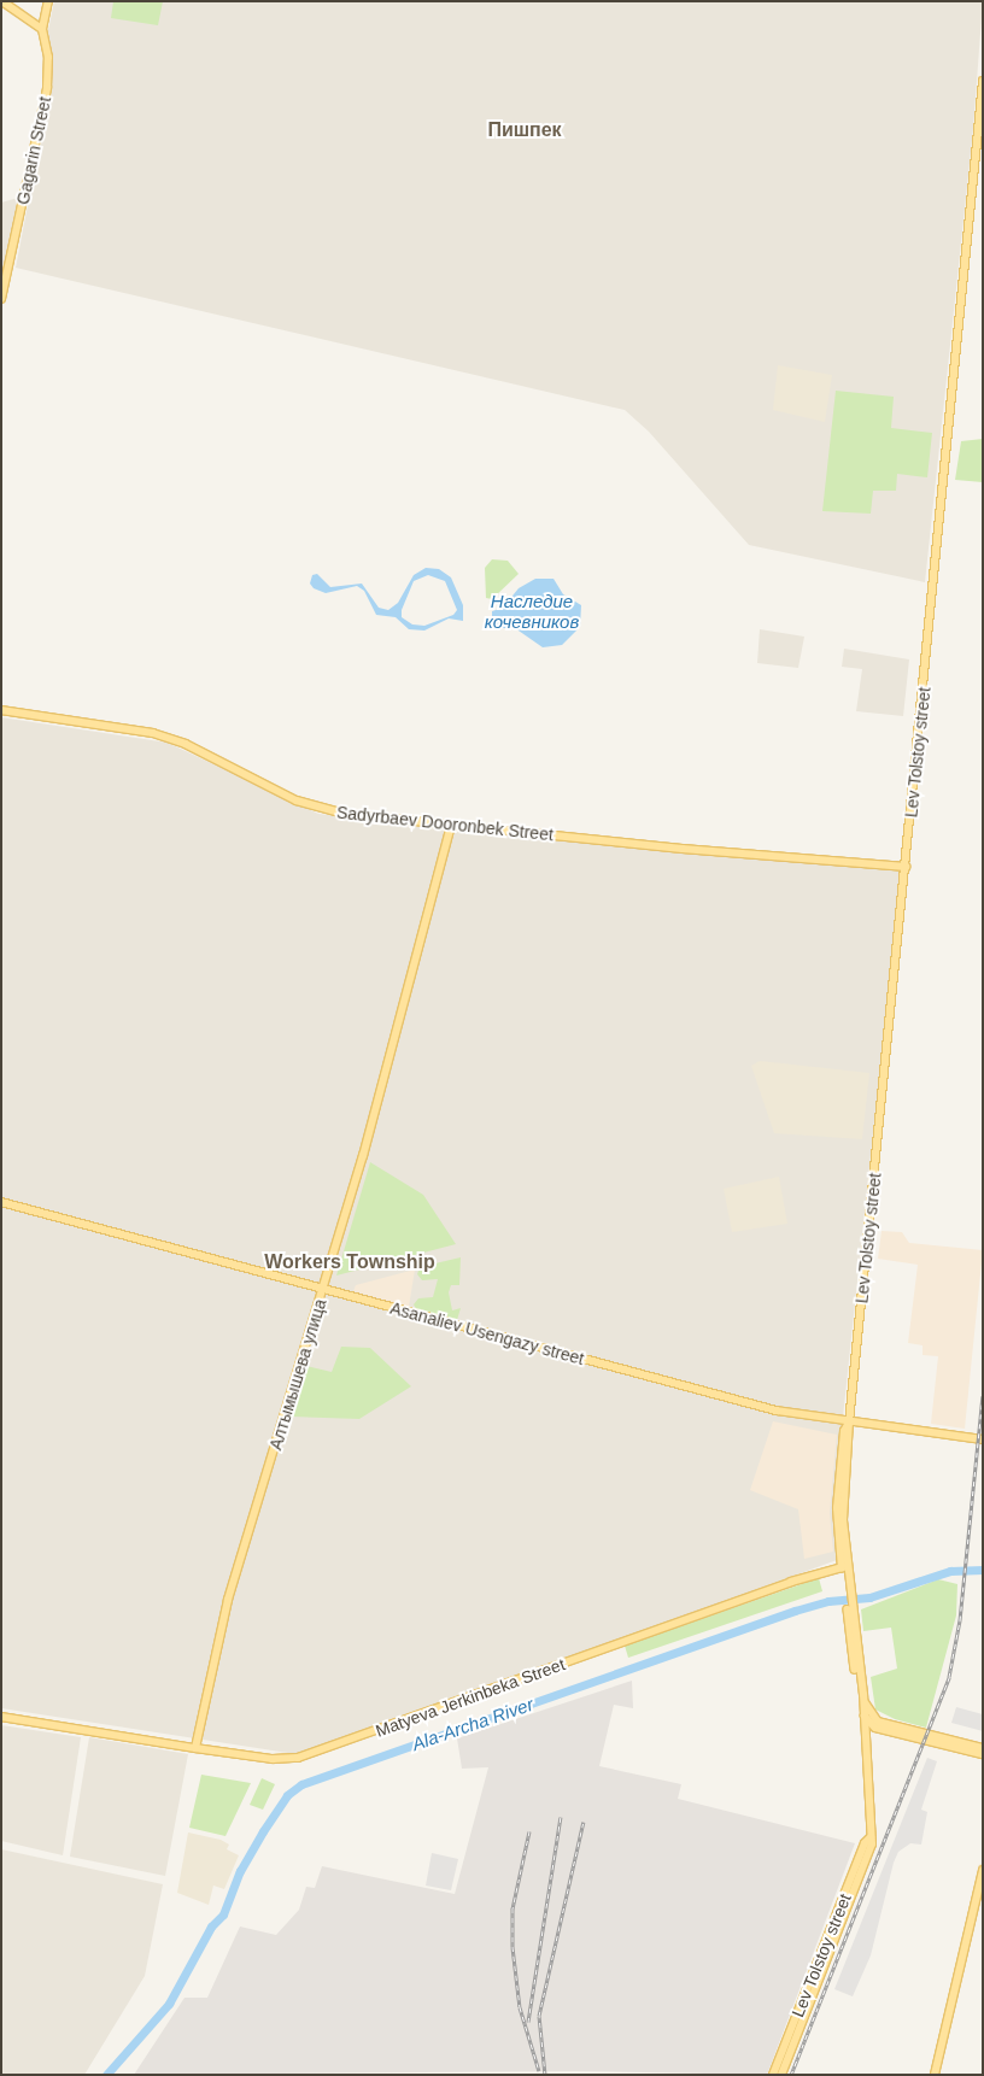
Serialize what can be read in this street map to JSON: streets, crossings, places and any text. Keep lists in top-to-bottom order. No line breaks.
{"streets":{"main road":["Gagarin Street","Lev Tolstoy street","Sadyrbaev Dooronbek Street","Asanaliev Usengazy street","Алтымышева улица","Matyeva Jerkinbeka Street"]},"crossings":[["Lev Tolstoy street","Sadyrbaev Dooronbek Street"],["Lev Tolstoy street","Asanaliev Usengazy street"],["Lev Tolstoy street","Matyeva Jerkinbeka Street"],["Sadyrbaev Dooronbek Street","Алтымышева улица"],["Asanaliev Usengazy street","Алтымышева улица"],["Алтымышева улица","Matyeva Jerkinbeka Street"]],"districts":["Пишпек","Workers Township"],"water":["Наследие кочевников","Ala-Archa River"]}
